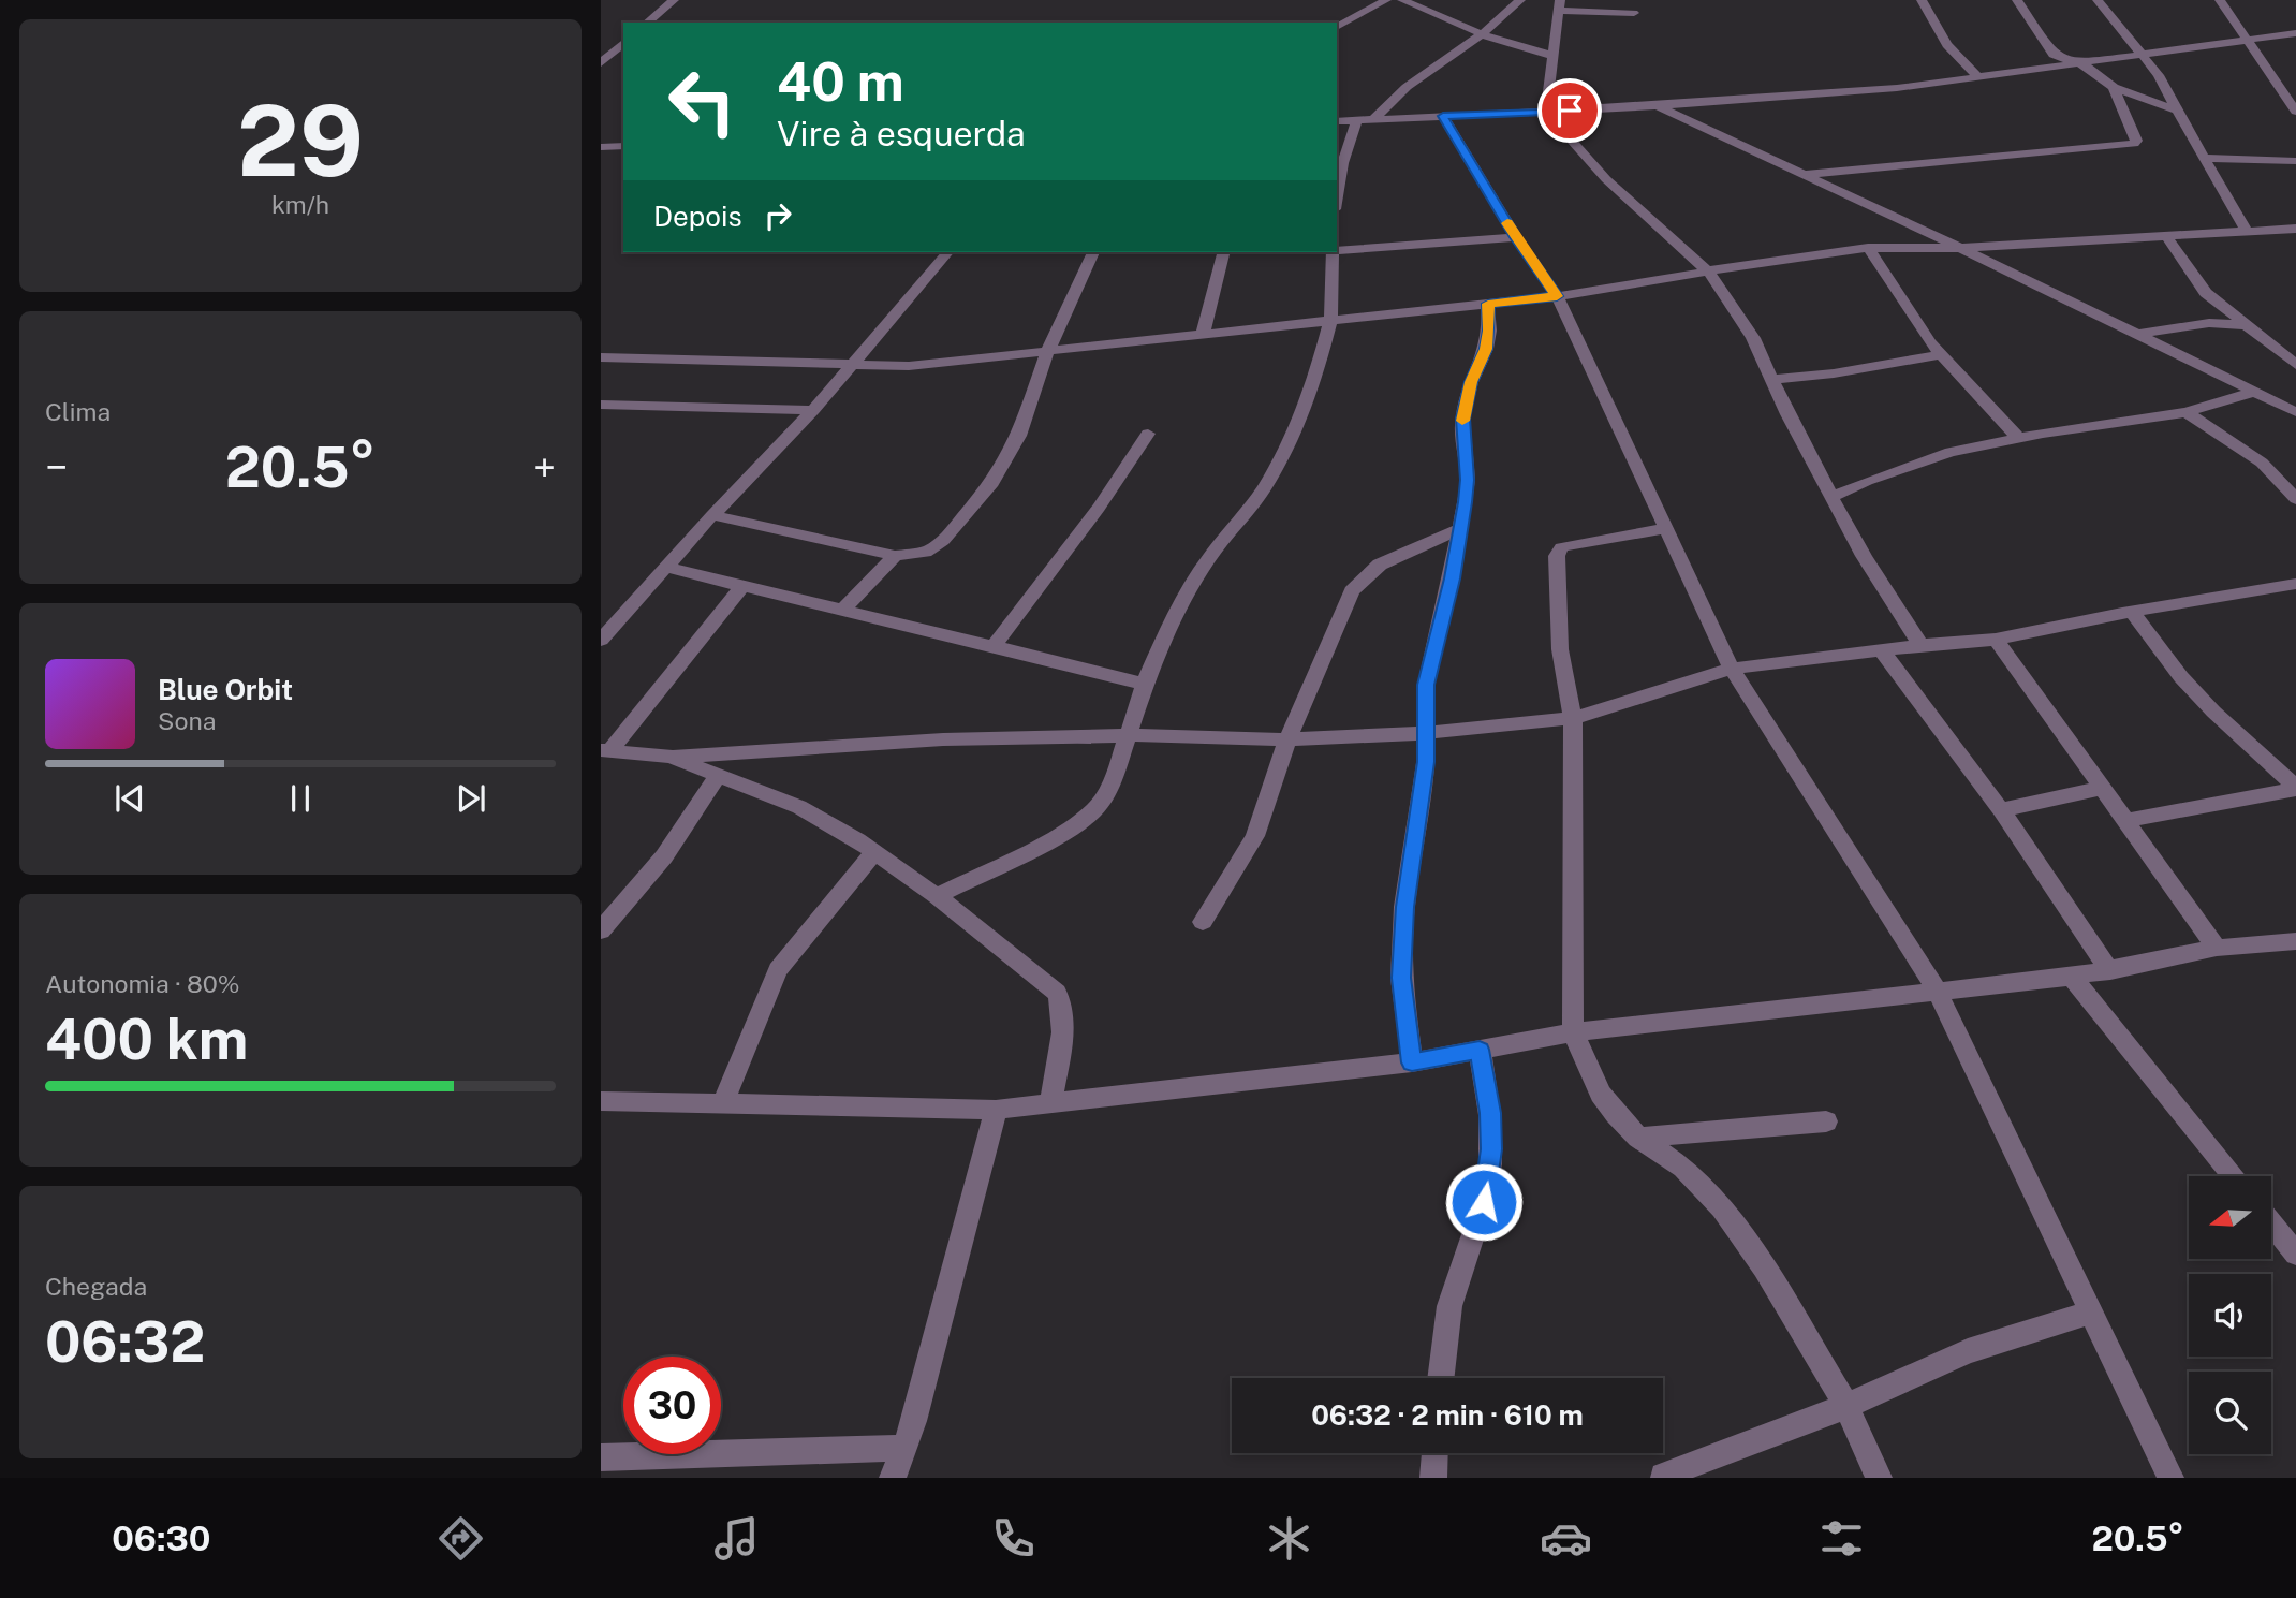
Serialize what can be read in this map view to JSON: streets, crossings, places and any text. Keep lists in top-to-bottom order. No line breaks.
{"north":"left","page":{"tile":[["29","km/h"],"Clima",["Autonomia · 80%","400 km"],["Chegada","06:32"]],"turn":["40 m","Vire à esquerda"],"then":"Depois","heat":["−","20.5°","+"],"song":["Blue Orbit","Sona"],"limit":"30","trip":"06:32 · 2 min · 610 m","tabs":["06:30","20.5°"]}}
